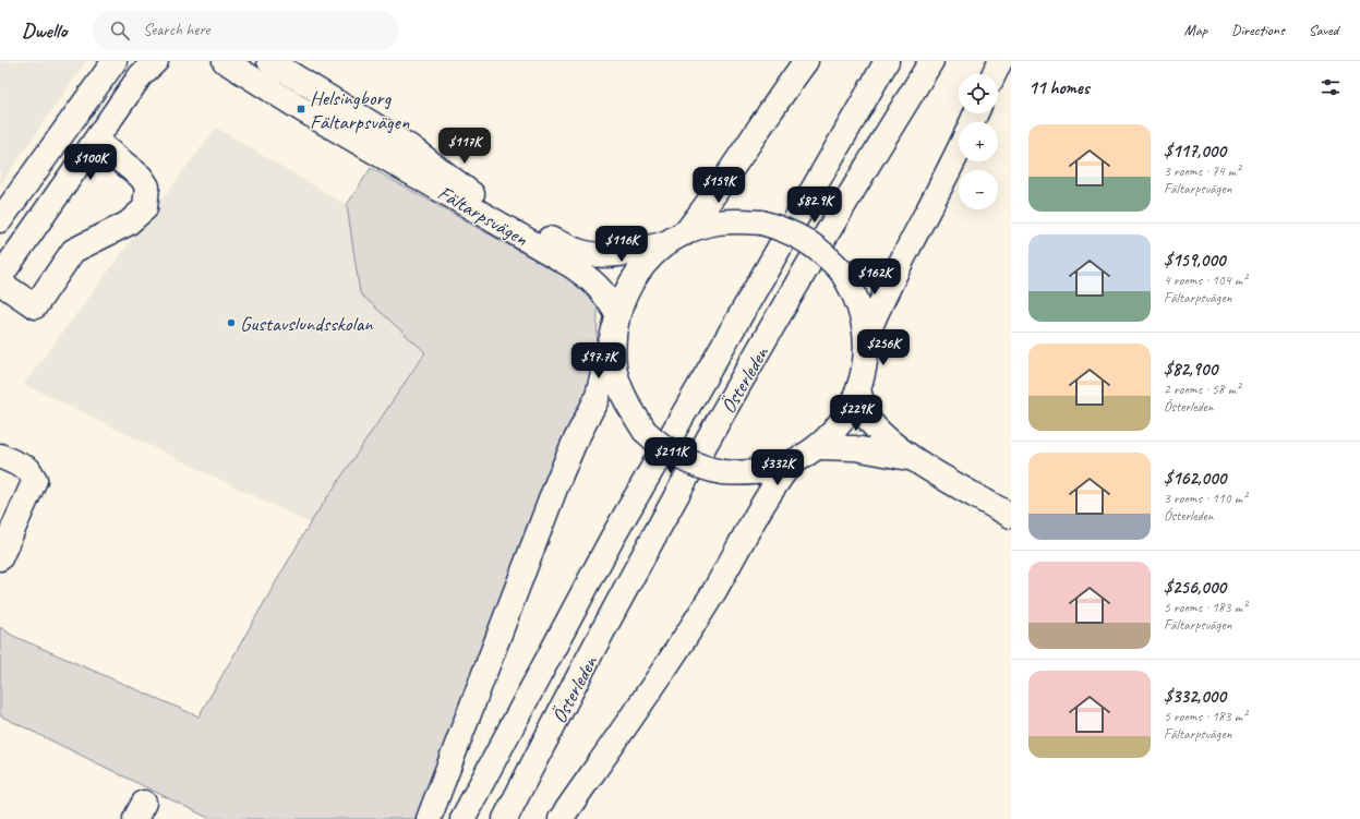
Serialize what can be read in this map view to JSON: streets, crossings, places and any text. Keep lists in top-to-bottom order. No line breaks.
{"streets":{"main road":["Fältarpsvägen","Österleden"]},"places":{"transit":["Helsingborg Fältarpsvägen"],"other":["Gustavslundsskolan"]},"page":{"header":"Dwello","search":"Search here","nav":["Map","Directions","Saved"],"heading":"11 homes","map_buttons":["+","−"],"list":[{"name":"$117,000","note":"3 rooms · 74 m² · Fältarpsvägen"},{"name":"$159,000","note":"4 rooms · 104 m² · Fältarpsvägen"},{"name":"$82,900","note":"2 rooms · 58 m² · Österleden"},{"name":"$162,000","note":"3 rooms · 110 m² · Österleden"},{"name":"$256,000","note":"5 rooms · 183 m² · Fältarpsvägen"},{"name":"$332,000","note":"5 rooms · 183 m² · Fältarpsvägen"}],"price":["$117K","$100K","$159K","$82.9K","$116K","$162K","$256K","$97.7K","$229K","$211K","$332K"]}}
